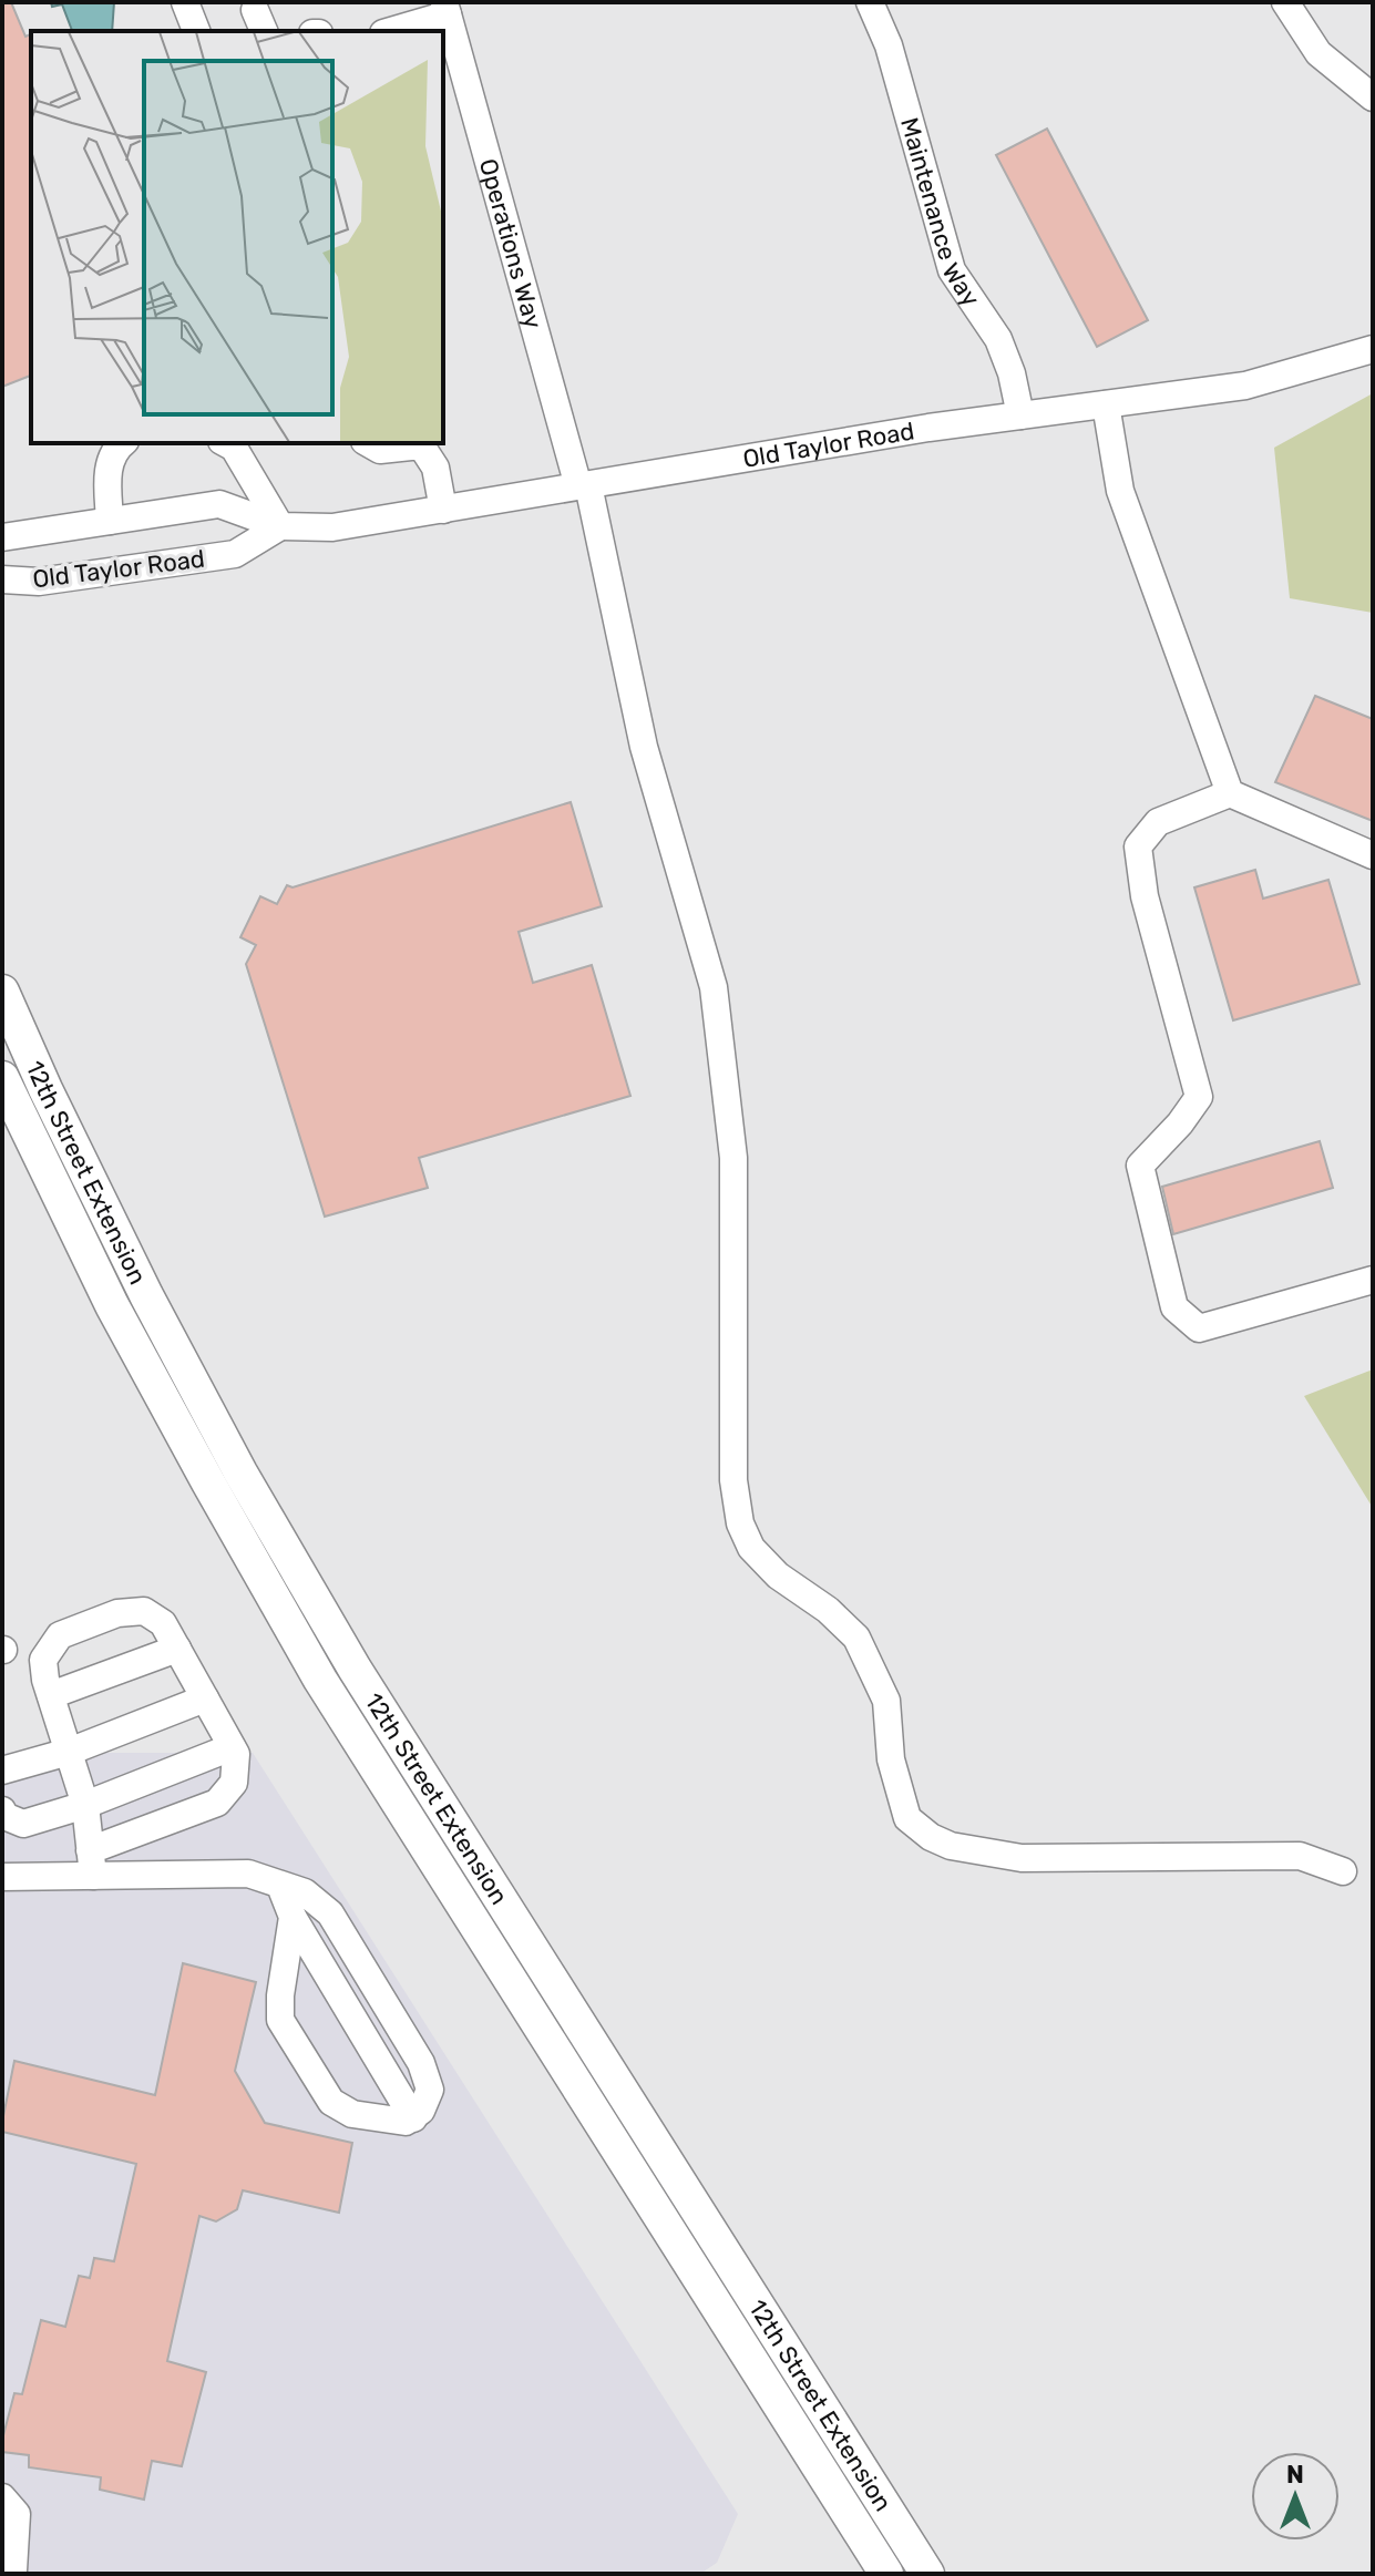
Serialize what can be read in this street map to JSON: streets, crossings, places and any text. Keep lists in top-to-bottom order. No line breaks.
{"streets":{"main road":["12th Street Extension"],"street":["Maintenance Way","Operations Way","Old Taylor Road"]},"crossings":[["Maintenance Way","Old Taylor Road"],["Operations Way","Old Taylor Road"]],"north":"top"}
